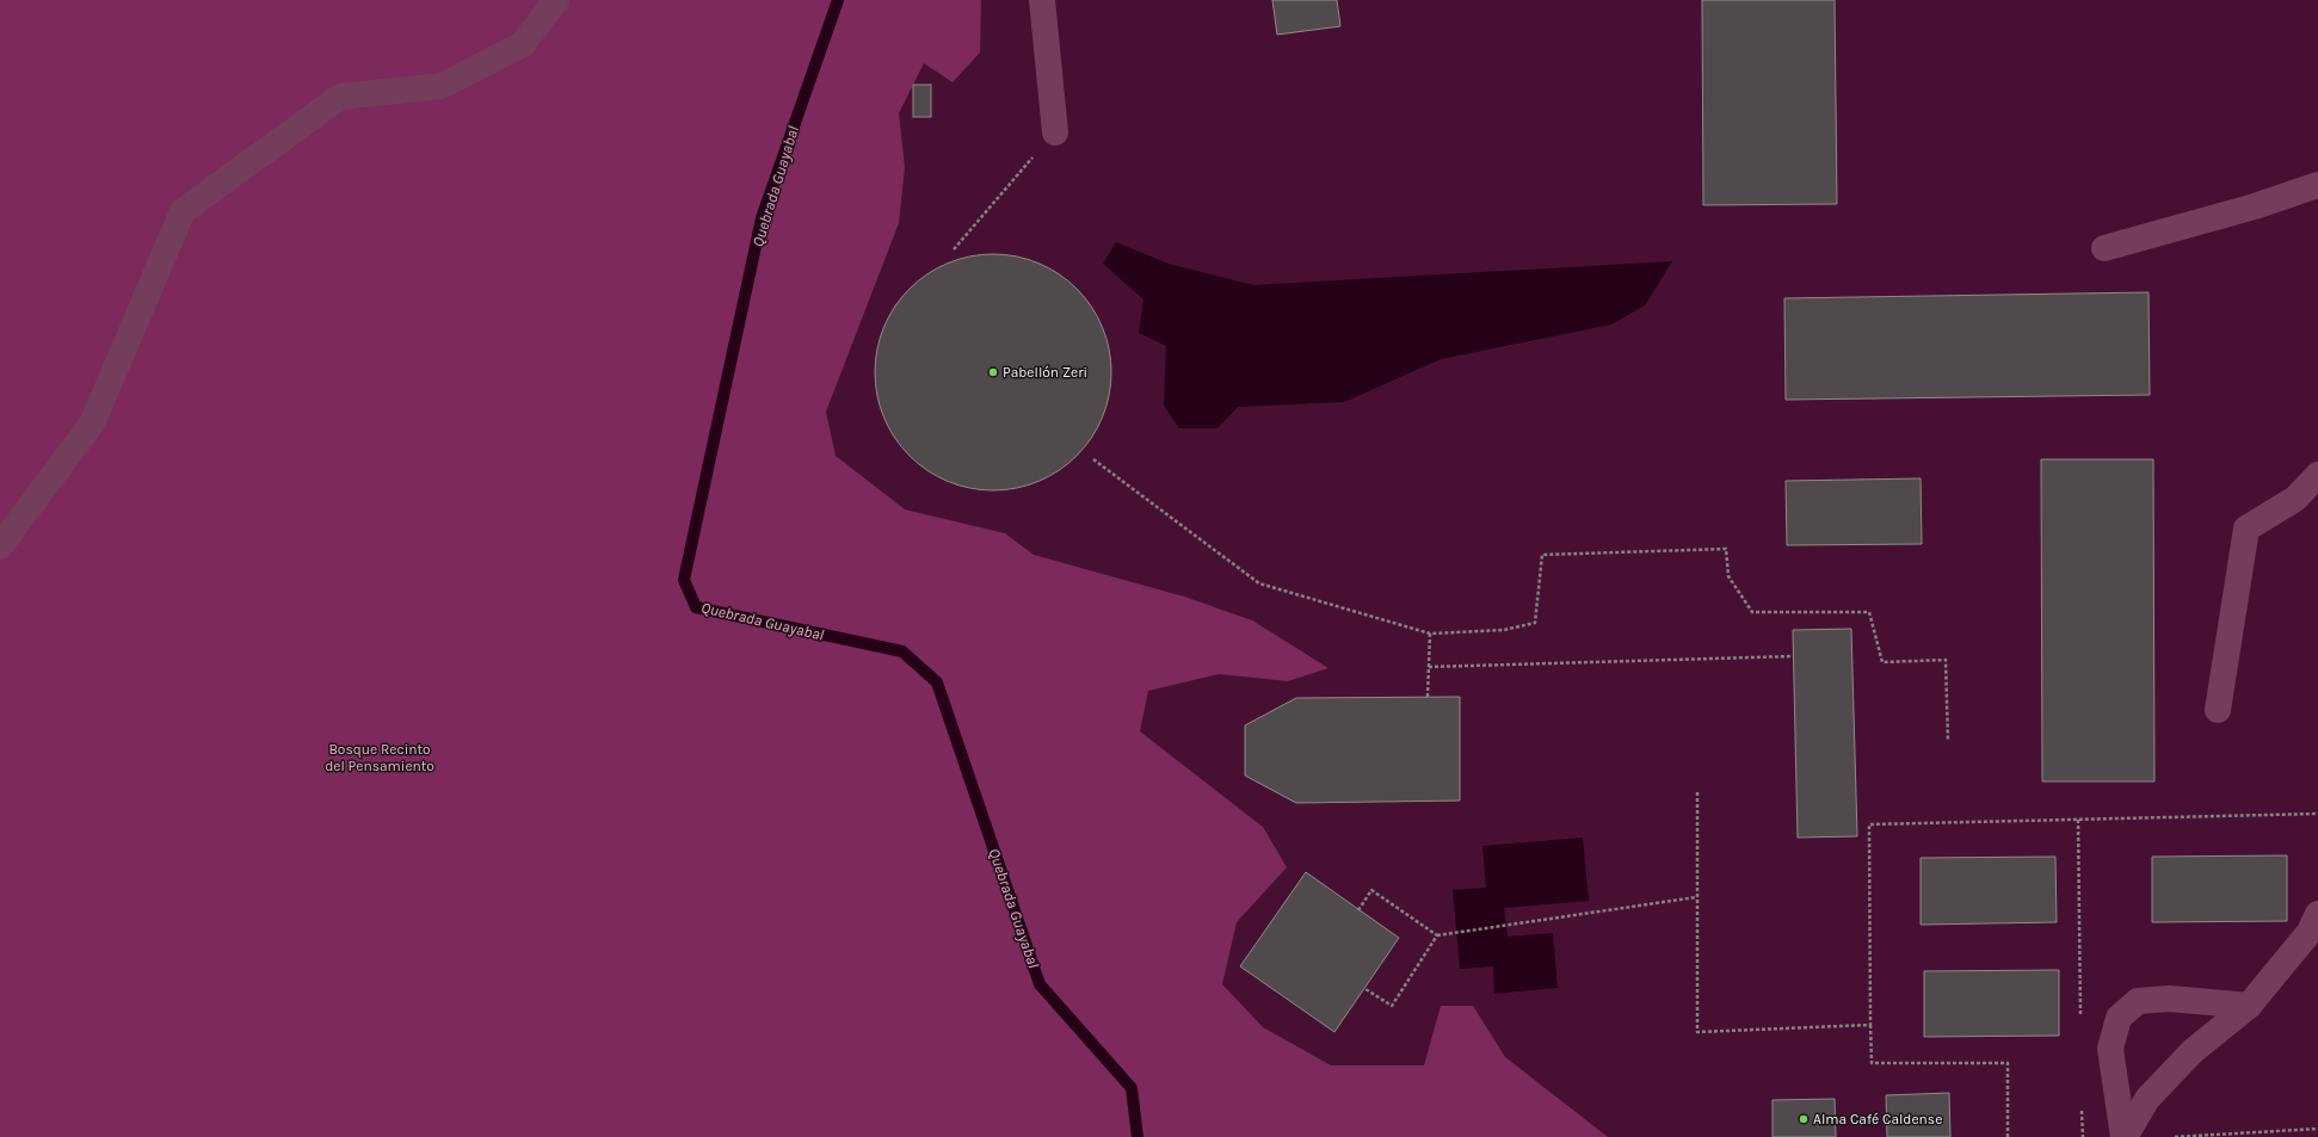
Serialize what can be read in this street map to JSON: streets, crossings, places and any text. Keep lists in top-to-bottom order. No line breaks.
{"water":["Quebrada Guayabal"],"parks":["Bosque Recinto del Pensamiento"],"places":["Pabellón Zeri","Alma Café Caldense"]}
